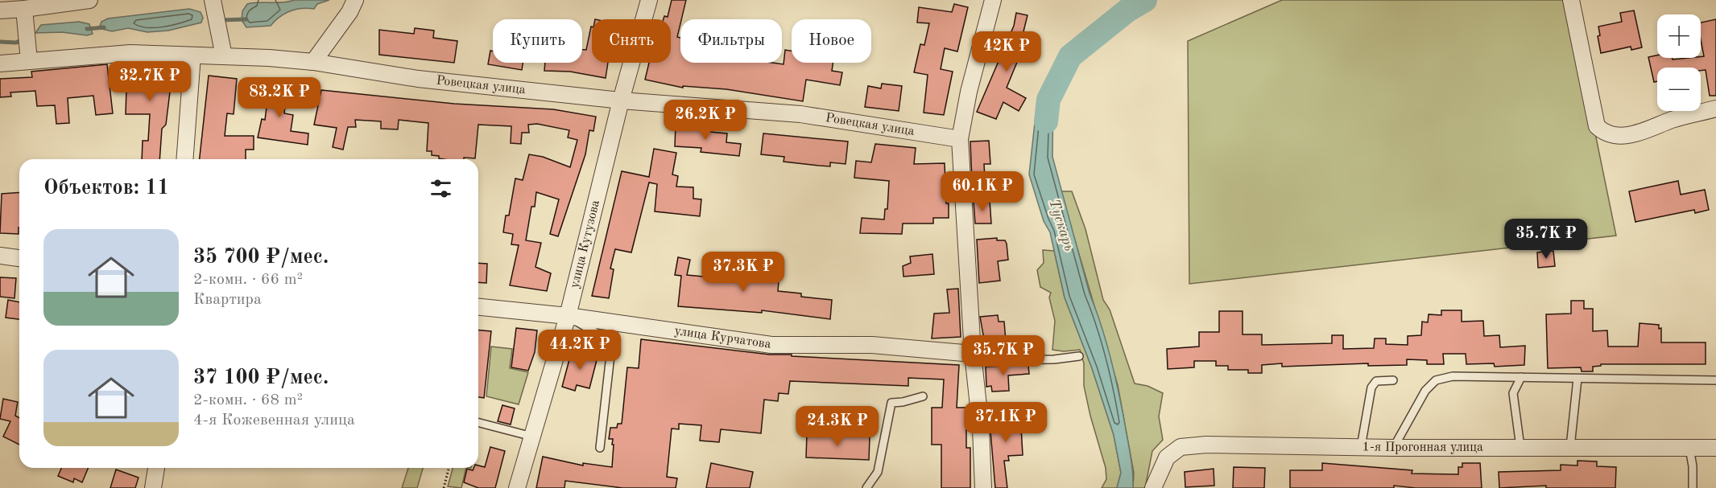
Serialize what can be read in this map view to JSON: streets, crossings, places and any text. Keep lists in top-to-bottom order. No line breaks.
{"streets":{"street":["Ровецкая улица","улица Кутузова","улица Курчатова","1-я Прогонная улица"]},"crossings":[["Ровецкая улица","улица Кутузова"],["улица Кутузова","улица Курчатова"]],"water":["Тускарь"],"page":{"map_buttons":["+","−"],"chip":["Купить","Снять","Фильтры","Новое"],"price":["42K ₽","32.7K ₽","83.2K ₽","26.2K ₽","60.1K ₽","35.7K ₽","37.3K ₽","44.2K ₽","35.7K ₽","37.1K ₽","24.3K ₽"],"heading":"Объектов: 11","list":[{"name":"35 700 ₽/мес.","note":"2-комн. · 66 m² · Квартира"},{"name":"37 100 ₽/мес.","note":"2-комн. · 68 m² · 4-я Кожевенная улица"}]}}
